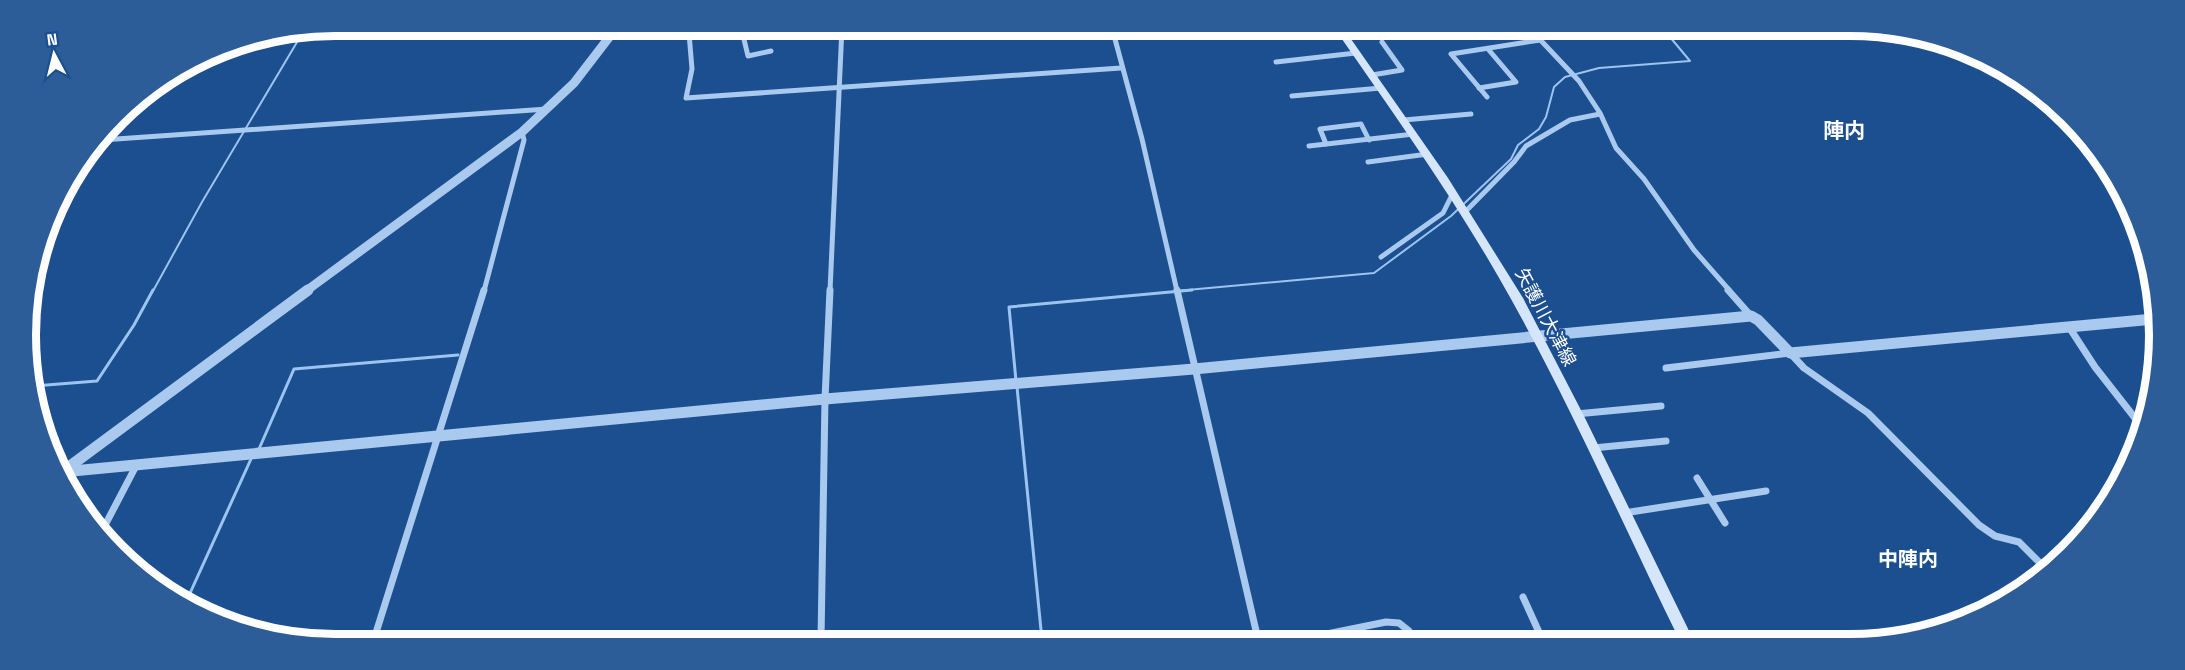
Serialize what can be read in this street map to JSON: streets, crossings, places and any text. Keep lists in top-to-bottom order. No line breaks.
{"streets":{"main road":["矢護川大津線"]},"districts":["陣内","中陣内"],"north":"top"}
